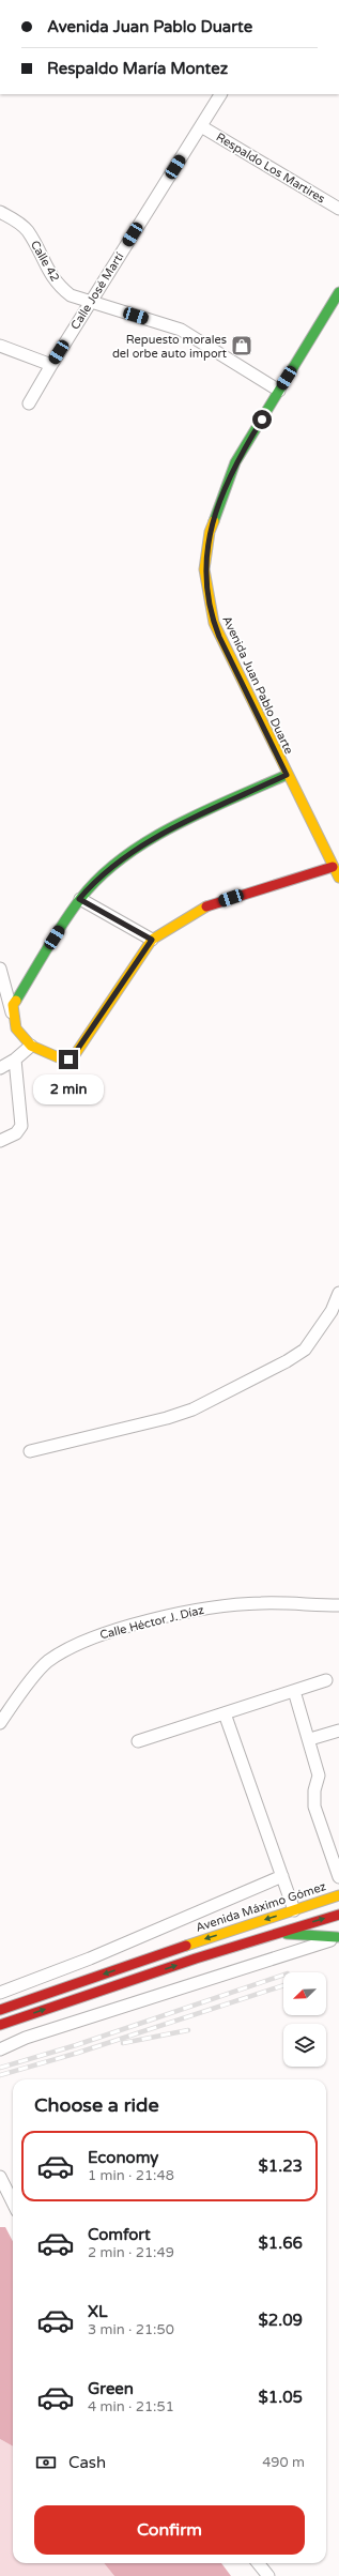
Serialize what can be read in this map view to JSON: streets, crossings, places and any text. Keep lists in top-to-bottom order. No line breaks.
{"streets":{"main road":["Avenida Juan Pablo Duarte","Avenida Máximo Gómez"],"street":["Respaldo Los Martires","Calle 42","Calle José Martí","Calle Héctor J. Díaz"]},"crossings":[["Respaldo Los Martires","Calle José Martí"],["Calle 42","Calle José Martí"],["Calle 42","Avenida Juan Pablo Duarte"]],"places":{"shop":["Repuesto morales del orbe auto import"]},"north":"bottom left","page":{"banner":["Avenida Juan Pablo Duarte","Respaldo María Montez"],"bubble":"2 min","heading":"Choose a ride","list":[{"name":"Economy","note":"1 min · 21:48","value":"$1.23"},{"name":"Comfort","note":"2 min · 21:49","value":"$1.66"},{"name":"XL","note":"3 min · 21:50","value":"$2.09"},{"name":"Green","note":"4 min · 21:51","value":"$1.05"}],"pay":["Cash","490 m"],"buttons":"Confirm"}}
